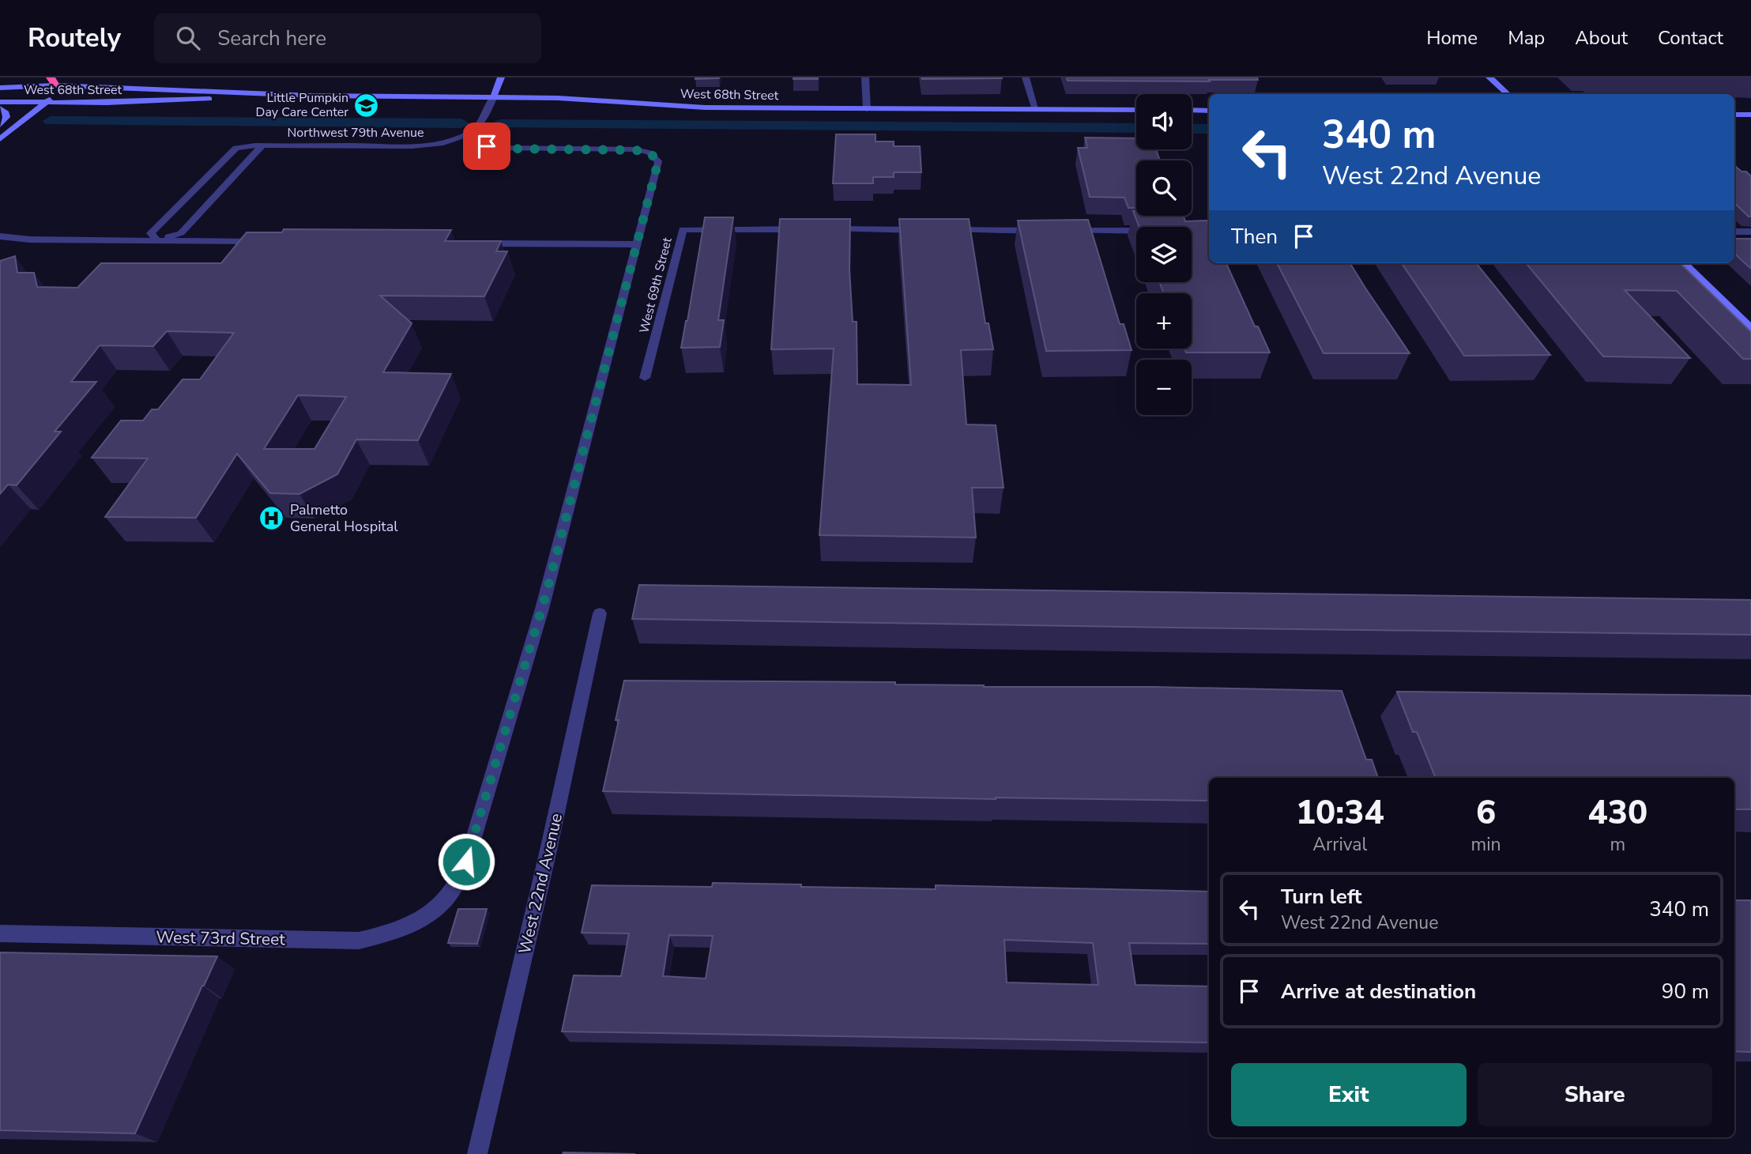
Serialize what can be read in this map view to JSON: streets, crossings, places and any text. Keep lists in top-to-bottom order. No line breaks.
{"streets":{"main road":["West 68th Street"],"street":["Northwest 79th Avenue","West 69th Street","West 22nd Avenue","West 73rd Street"]},"crossings":[["West 68th Street","Northwest 79th Avenue"]],"places":{"school or university":["Little Pumpkin Day Care Center"],"hospital":["Palmetto General Hospital"]},"page":{"header":"Routely","search":"Search here","nav":["Home","Map","About","Contact"],"map_buttons":["+","−"],"turn":["340 m","West 22nd Avenue"],"then":"Then","eta":["10:34","Arrival","6","min","430","m"],"list":[{"name":"Turn left","note":"West 22nd Avenue","value":"340 m"},{"name":"Arrive at destination","value":"90 m"}],"buttons":["Exit","Share"]}}
